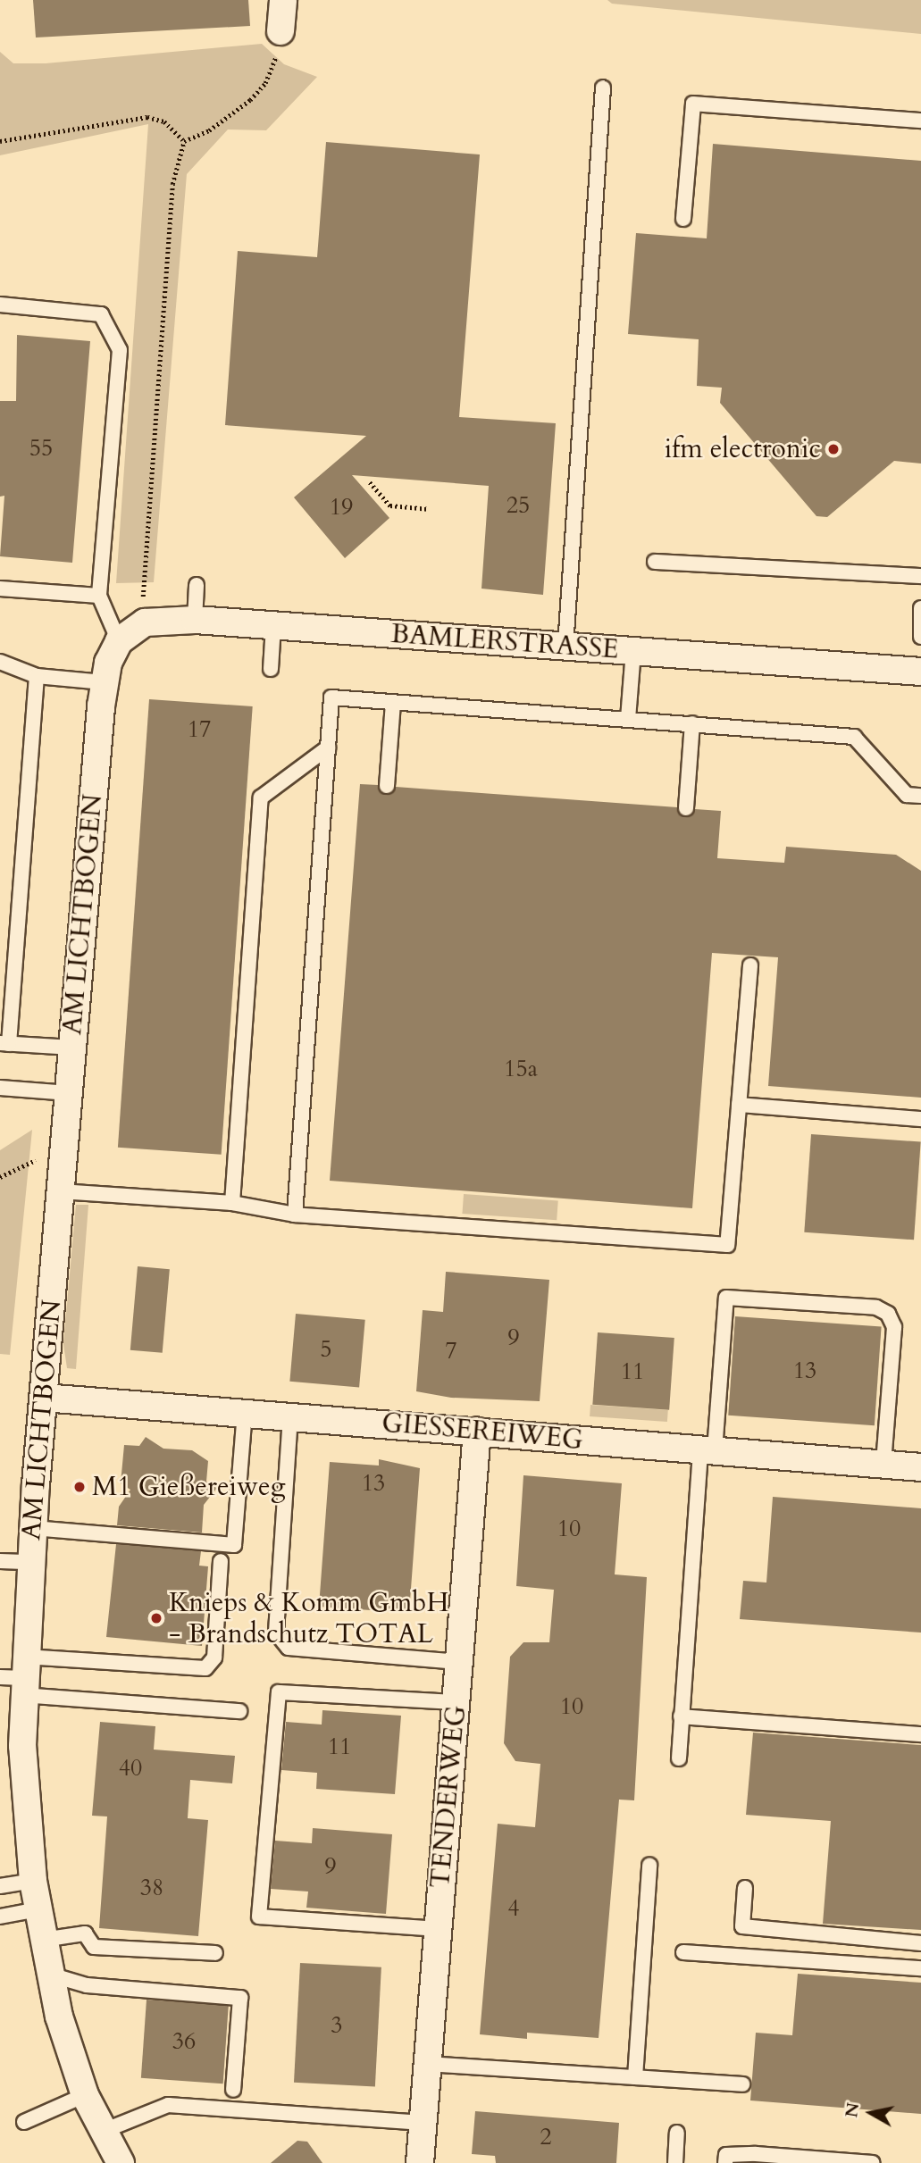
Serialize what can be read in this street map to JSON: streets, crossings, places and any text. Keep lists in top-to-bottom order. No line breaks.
{"streets":{"street":["BAMLERSTRASSE","AM LICHTBOGEN","GIESSEREIWEG","TENDERWEG"]},"crossings":[["AM LICHTBOGEN","GIESSEREIWEG"],["GIESSEREIWEG","TENDERWEG"]],"places":["ifm electronic","M1 Gießereiweg","Knieps & Komm GmbH - Brandschutz TOTAL"],"house_numbers":["55","25","19","17","15a","9","5","7","13","11","13","10","10","11","40","9","38","4","3","36","2"],"north":"left"}
